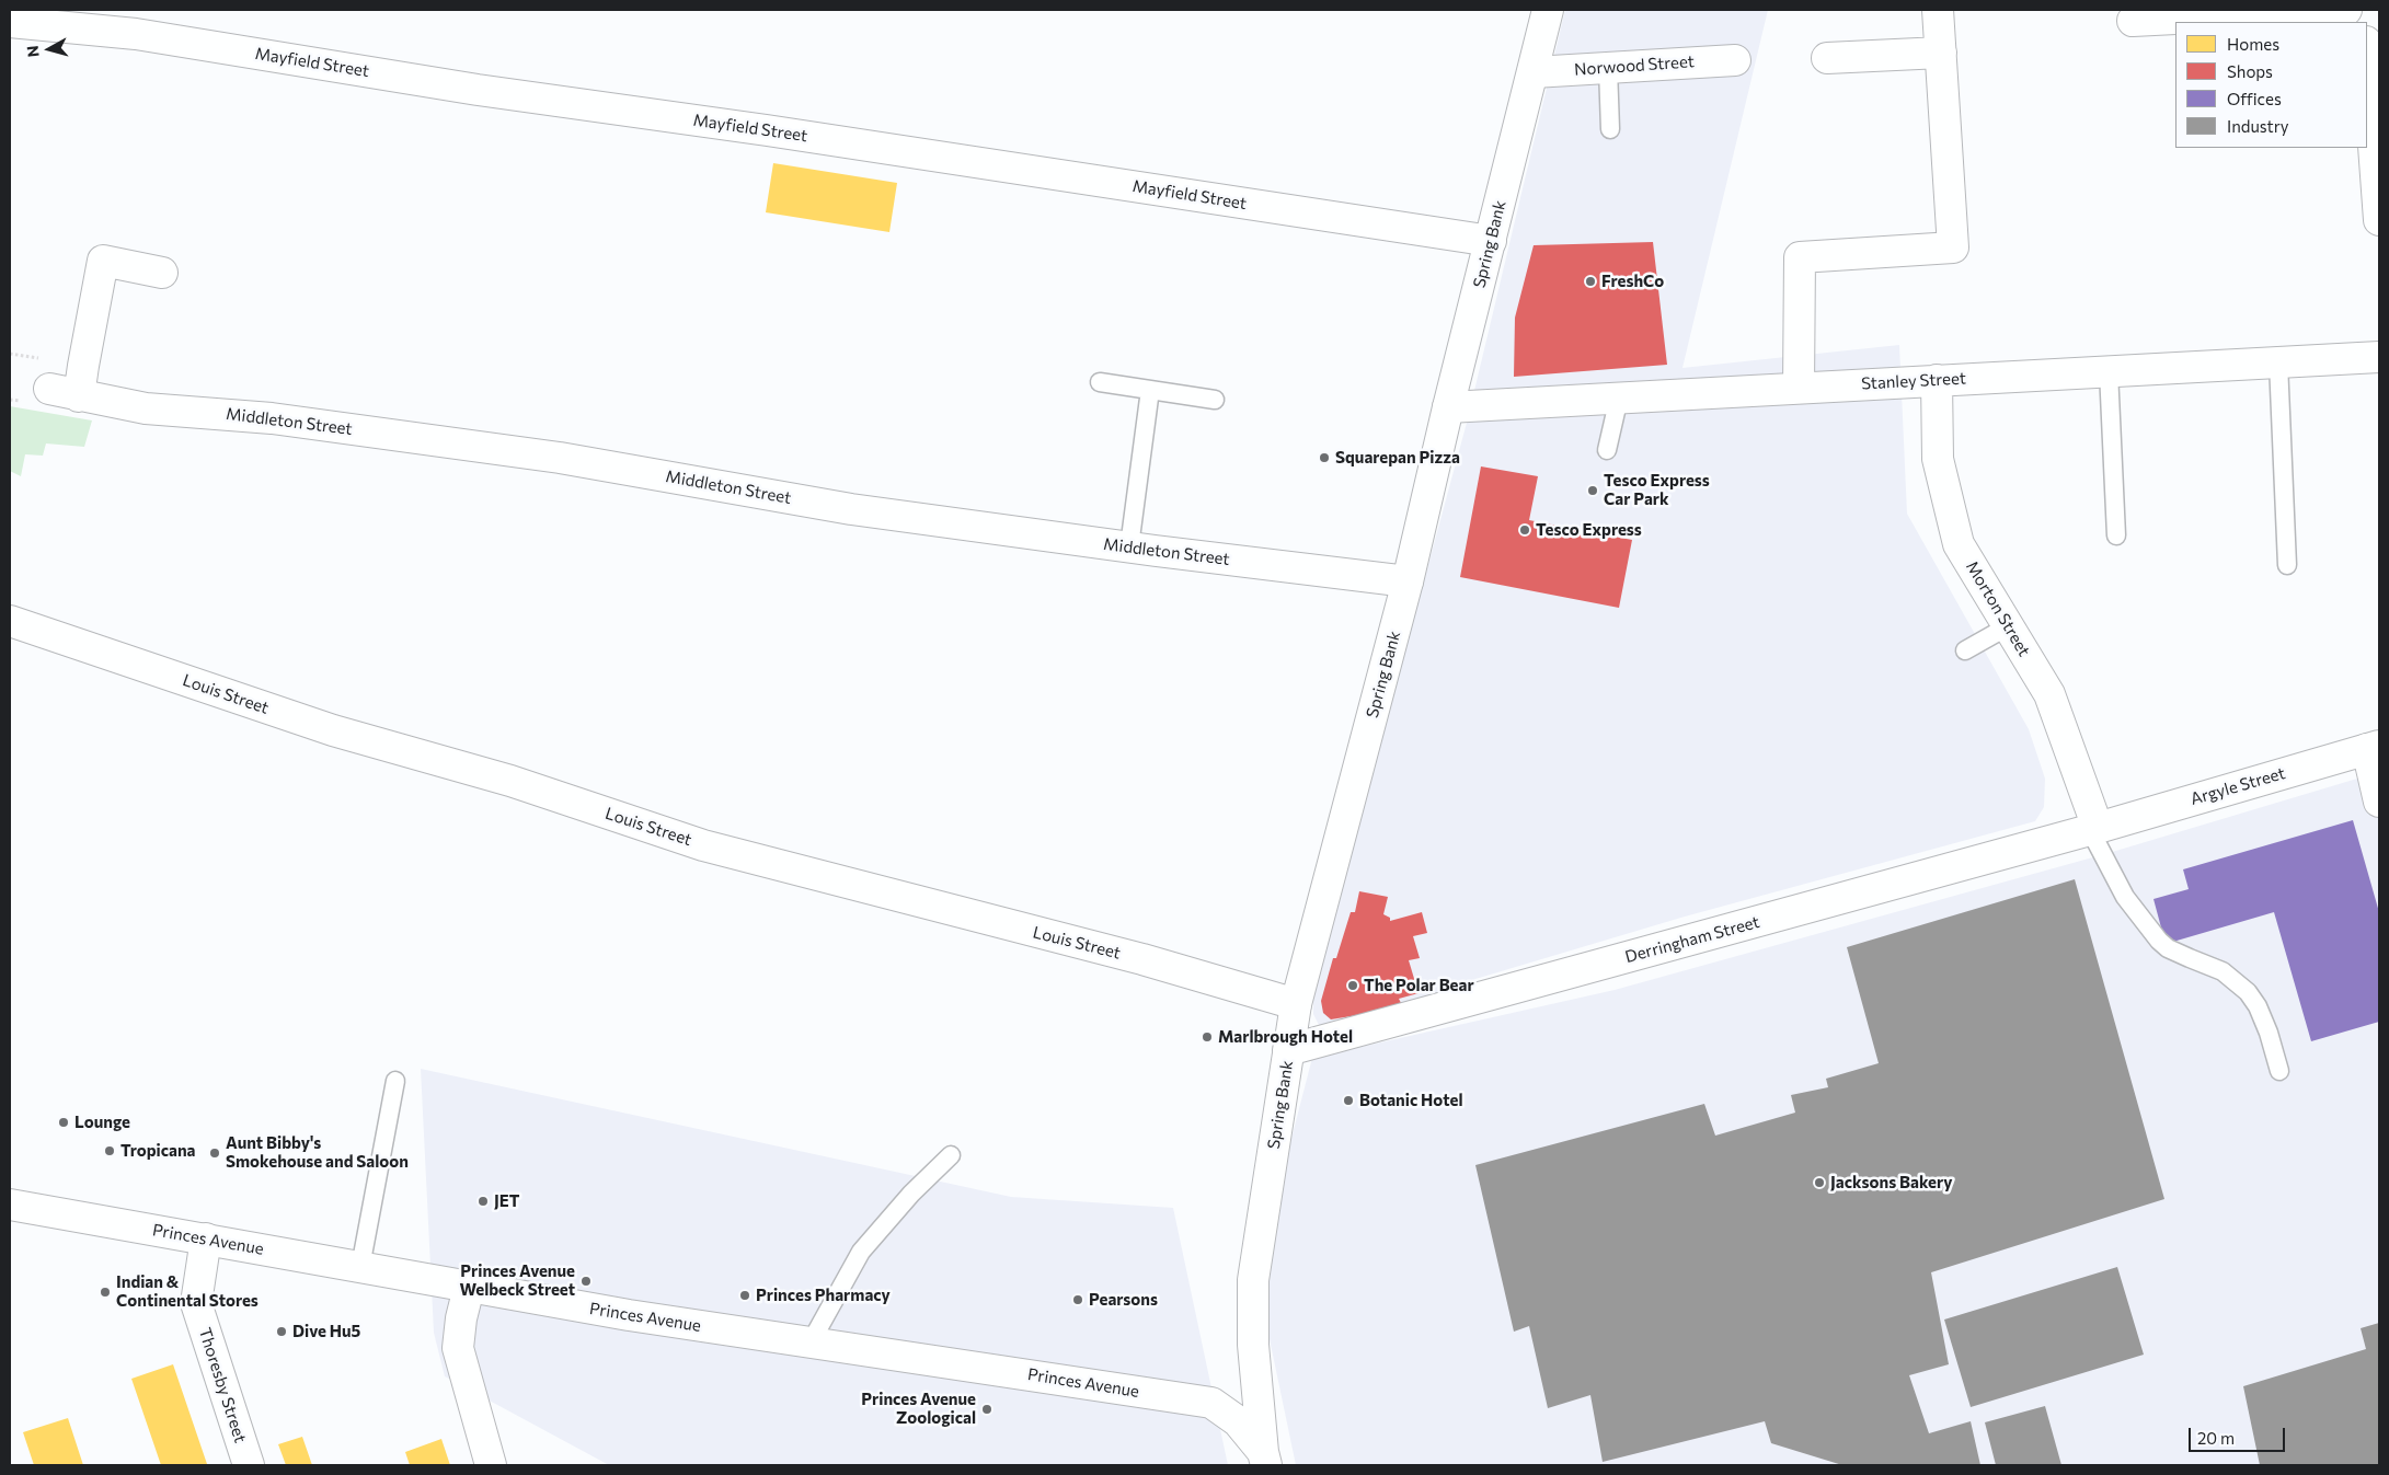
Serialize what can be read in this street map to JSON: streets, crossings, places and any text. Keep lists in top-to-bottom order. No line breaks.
{"streets":{"street":["Mayfield Street","Norwood Street","Spring Bank","Stanley Street","Middleton Street","Morton Street","Louis Street","Argyle Street","Derringham Street","Princes Avenue","Thoresby Street"]},"crossings":[["Mayfield Street","Spring Bank"],["Norwood Street","Spring Bank"],["Spring Bank","Stanley Street"],["Spring Bank","Middleton Street"],["Spring Bank","Louis Street"],["Spring Bank","Derringham Street"],["Spring Bank","Princes Avenue"],["Stanley Street","Morton Street"],["Morton Street","Argyle Street"],["Morton Street","Derringham Street"],["Argyle Street","Derringham Street"],["Princes Avenue","Thoresby Street"]],"places":["FreshCo","Squarepan Pizza","Tesco Express Car Park","Tesco Express","The Polar Bear","Marlbrough Hotel","Botanic Hotel","Lounge","Tropicana","Aunt Bibby's Smokehouse and Saloon","Jacksons Bakery","JET","Princes Avenue Welbeck Street","Indian & Continental Stores","Princes Pharmacy","Pearsons","Dive Hu5","Princes Avenue Zoological"],"legend":["Homes","Shops","Offices","Industry"],"scale_bar":"20 m","north":"left"}
